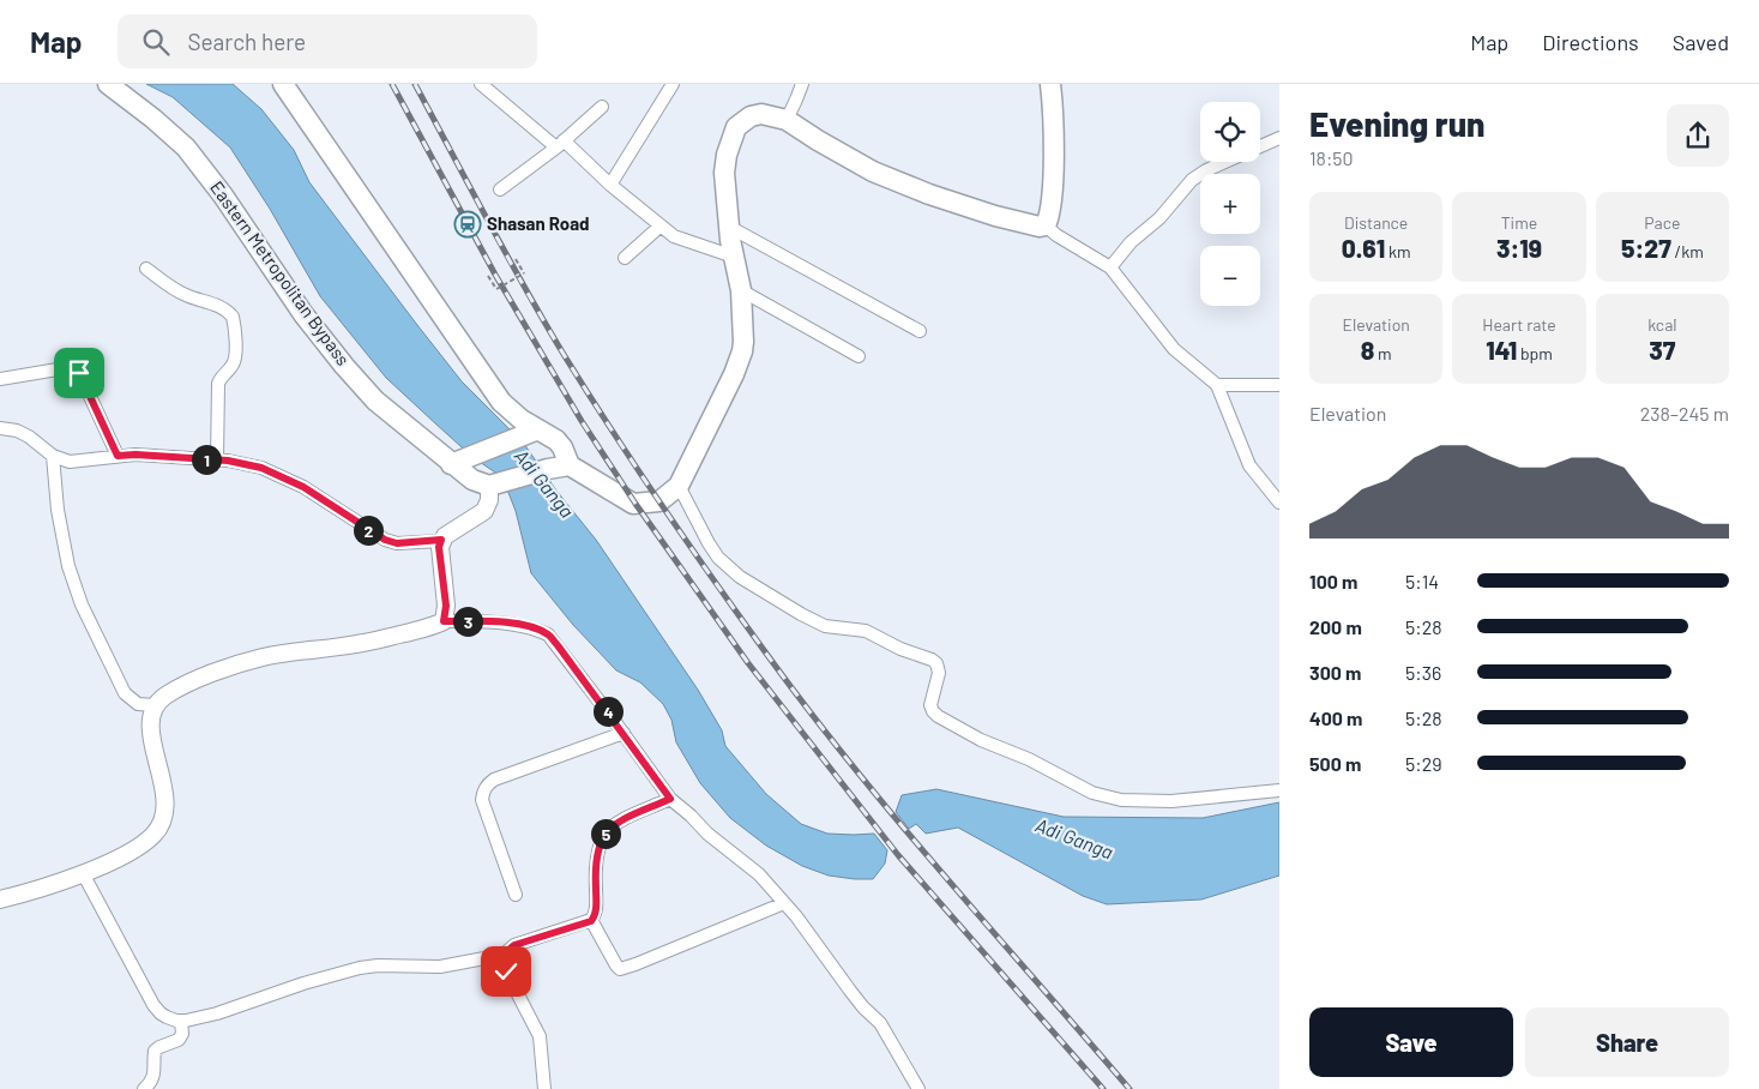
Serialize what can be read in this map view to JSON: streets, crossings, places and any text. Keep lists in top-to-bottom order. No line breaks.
{"streets":{"main road":["Eastern Metropolitan Bypass"]},"water":["Adi Ganga"],"places":{"station":["Shasan Road"]},"page":{"header":"Map","search":"Search here","nav":["Map","Directions","Saved"],"heading":["Evening run","18:50"],"map_buttons":["+","−"],"stats":[["Distance","0.61 km"],["Time","3:19"],["Pace","5:27 /km"],["Elevation","8 m"],["Heart rate","141 bpm"],["kcal","37"]],"chart":["Elevation","238–245 m"],"pins":["1","2","3","4","5"],"list":[{"name":"100 m","note":"5:14"},{"name":"200 m","note":"5:28"},{"name":"300 m","note":"5:36"},{"name":"400 m","note":"5:28"},{"name":"500 m","note":"5:29"}],"buttons":["Save","Share"]}}
